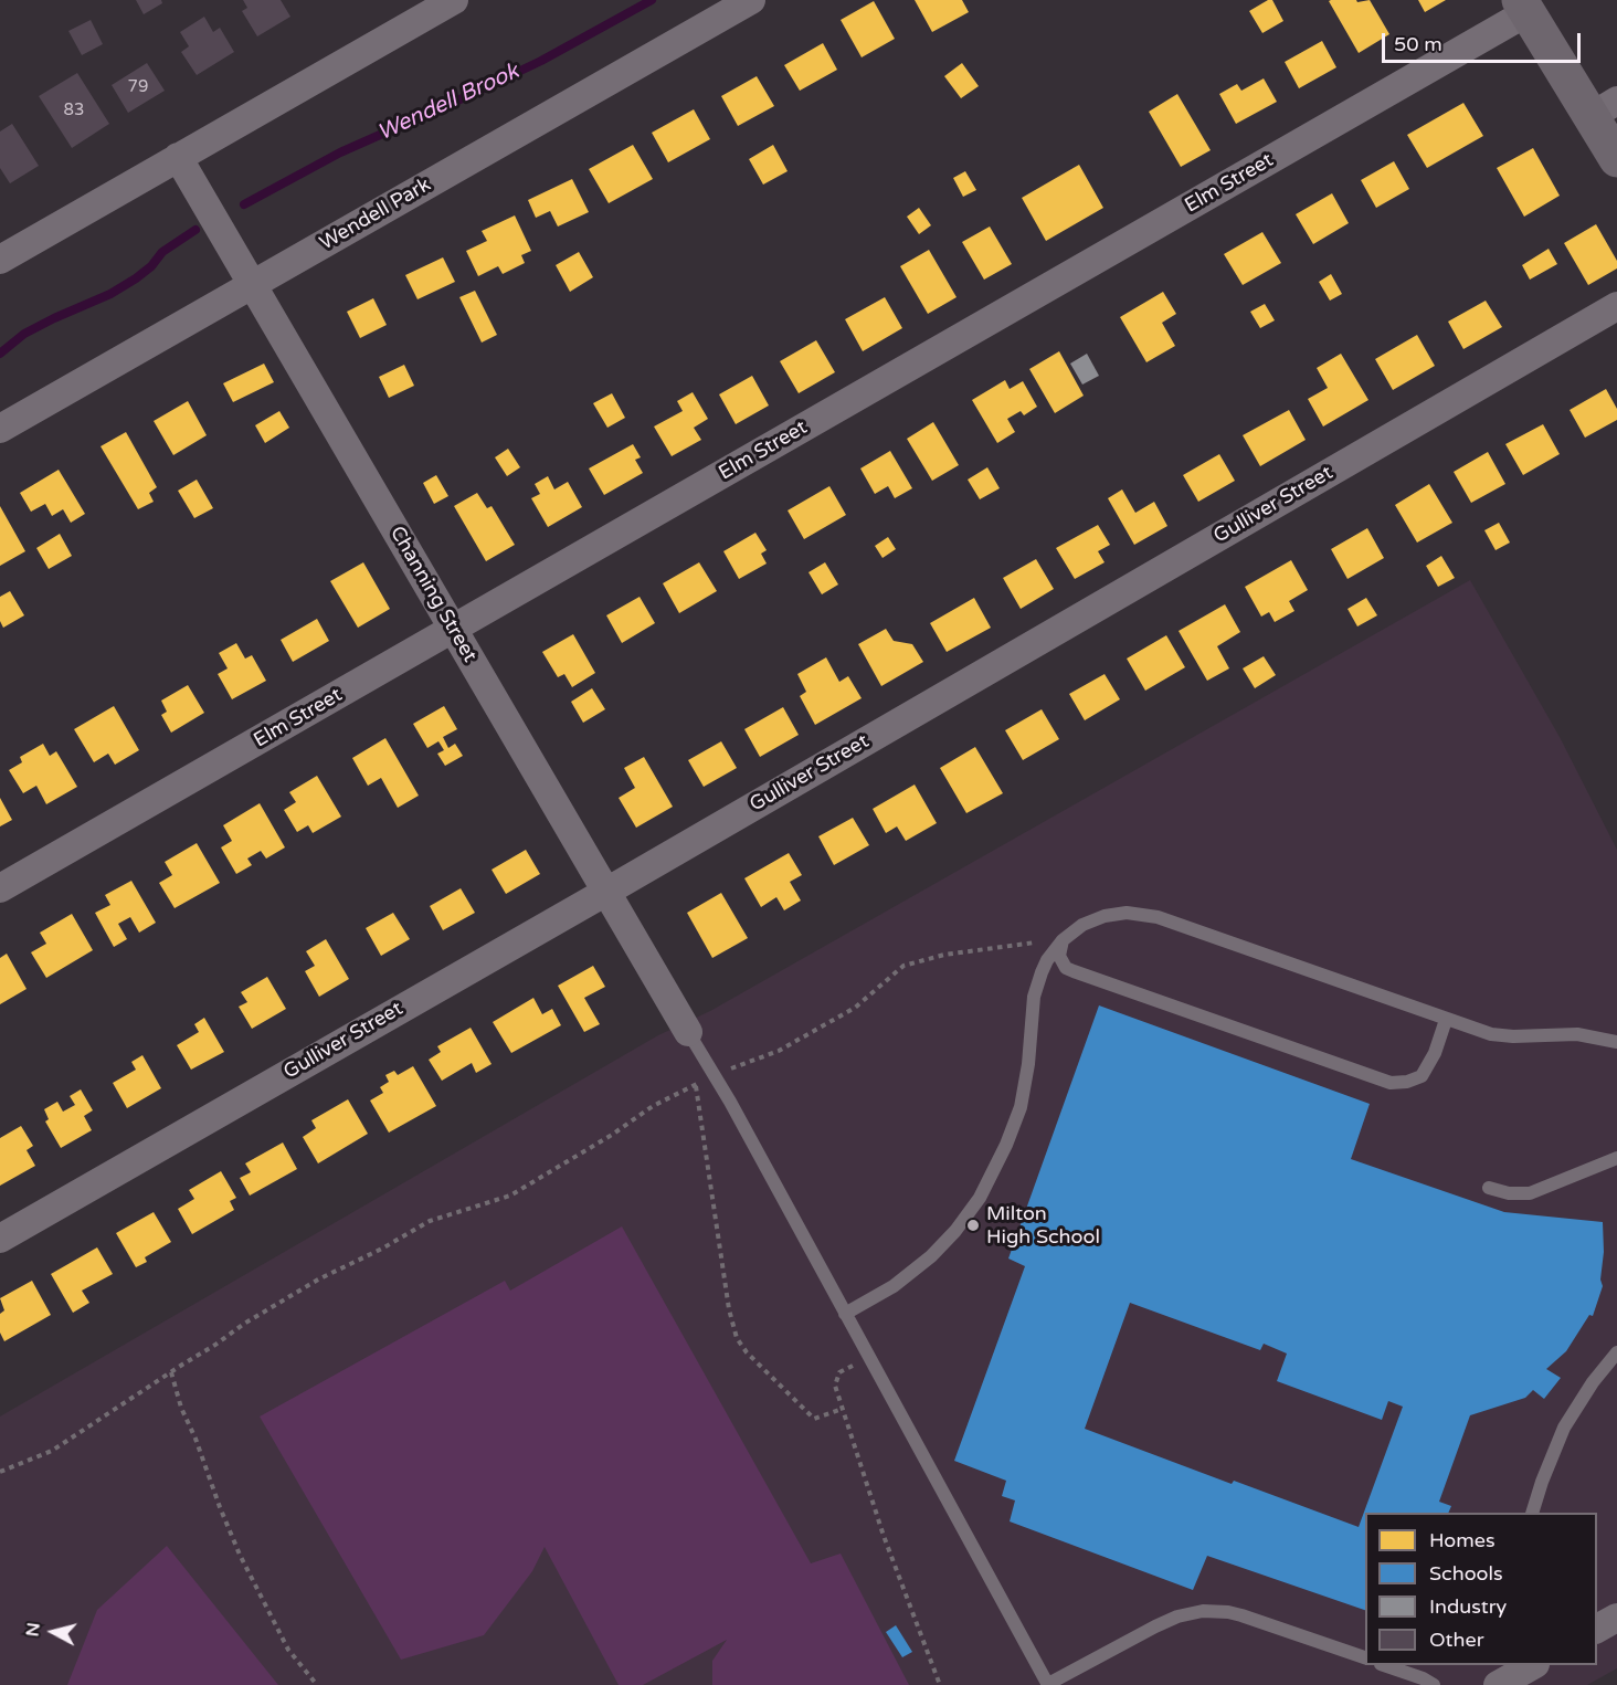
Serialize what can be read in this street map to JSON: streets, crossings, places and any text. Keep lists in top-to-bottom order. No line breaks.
{"streets":{"street":["Elm Street","Wendell Park","Gulliver Street","Channing Street"]},"crossings":[["Elm Street","Channing Street"],["Wendell Park","Channing Street"],["Gulliver Street","Channing Street"]],"water":["Wendell Brook"],"places":["Milton High School"],"house_numbers":["79","83"],"legend":["Homes","Schools","Industry","Other"],"scale_bar":"50 m","north":"left"}
